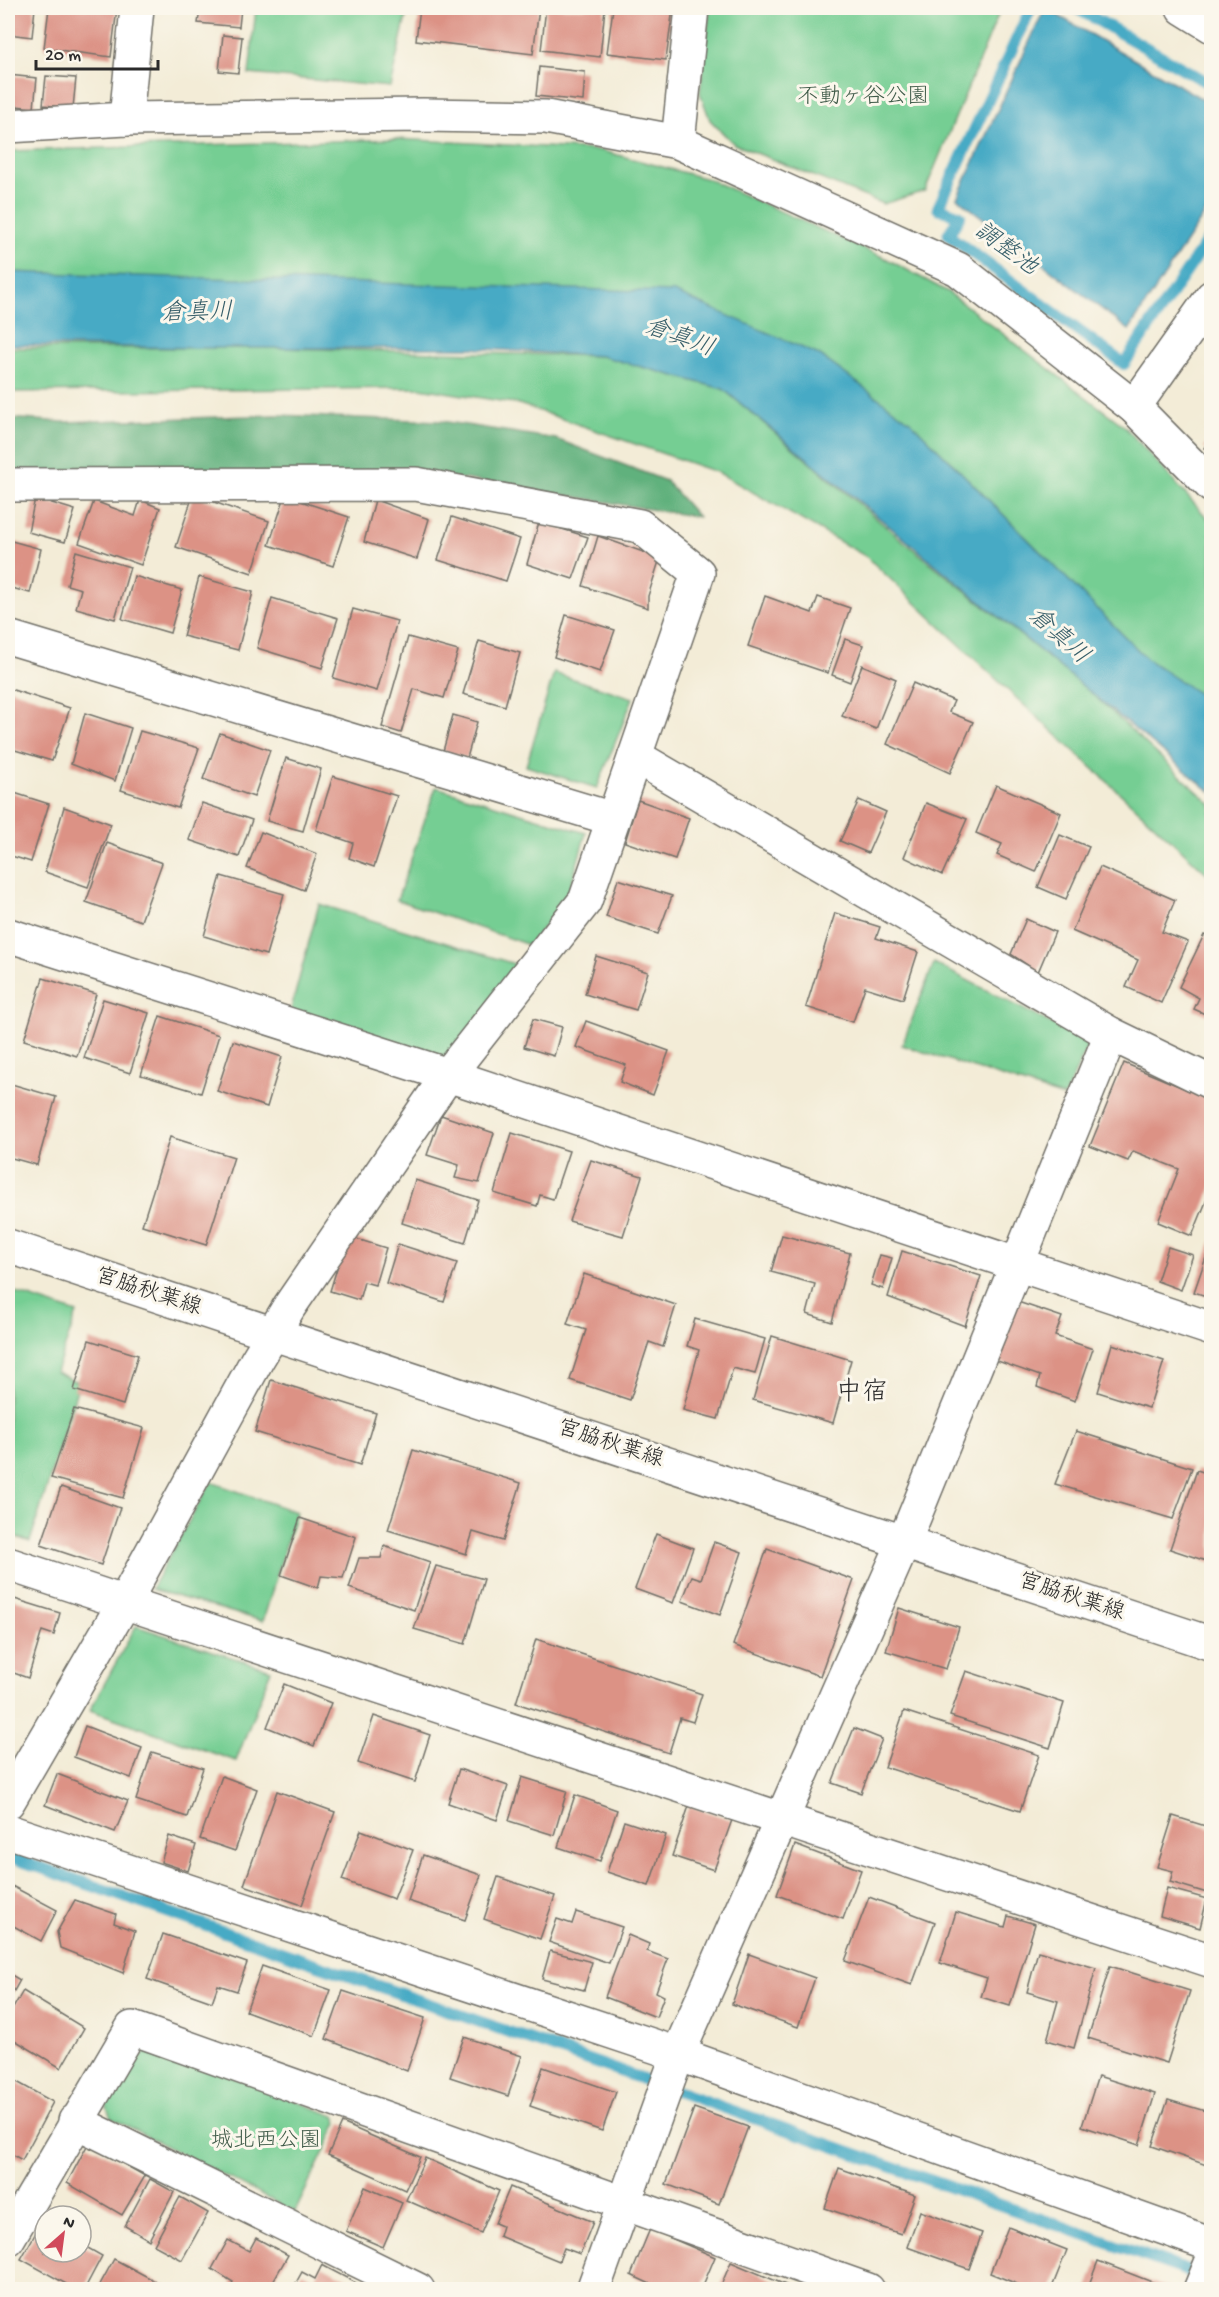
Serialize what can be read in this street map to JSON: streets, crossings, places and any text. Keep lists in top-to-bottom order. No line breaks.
{"streets":{"street":["宮脇秋葉線"]},"districts":["中宿"],"water":["調整池","倉真川"],"parks":["不動ヶ谷公園","城北西公園"],"scale_bar":"20 m","north":"top right"}
